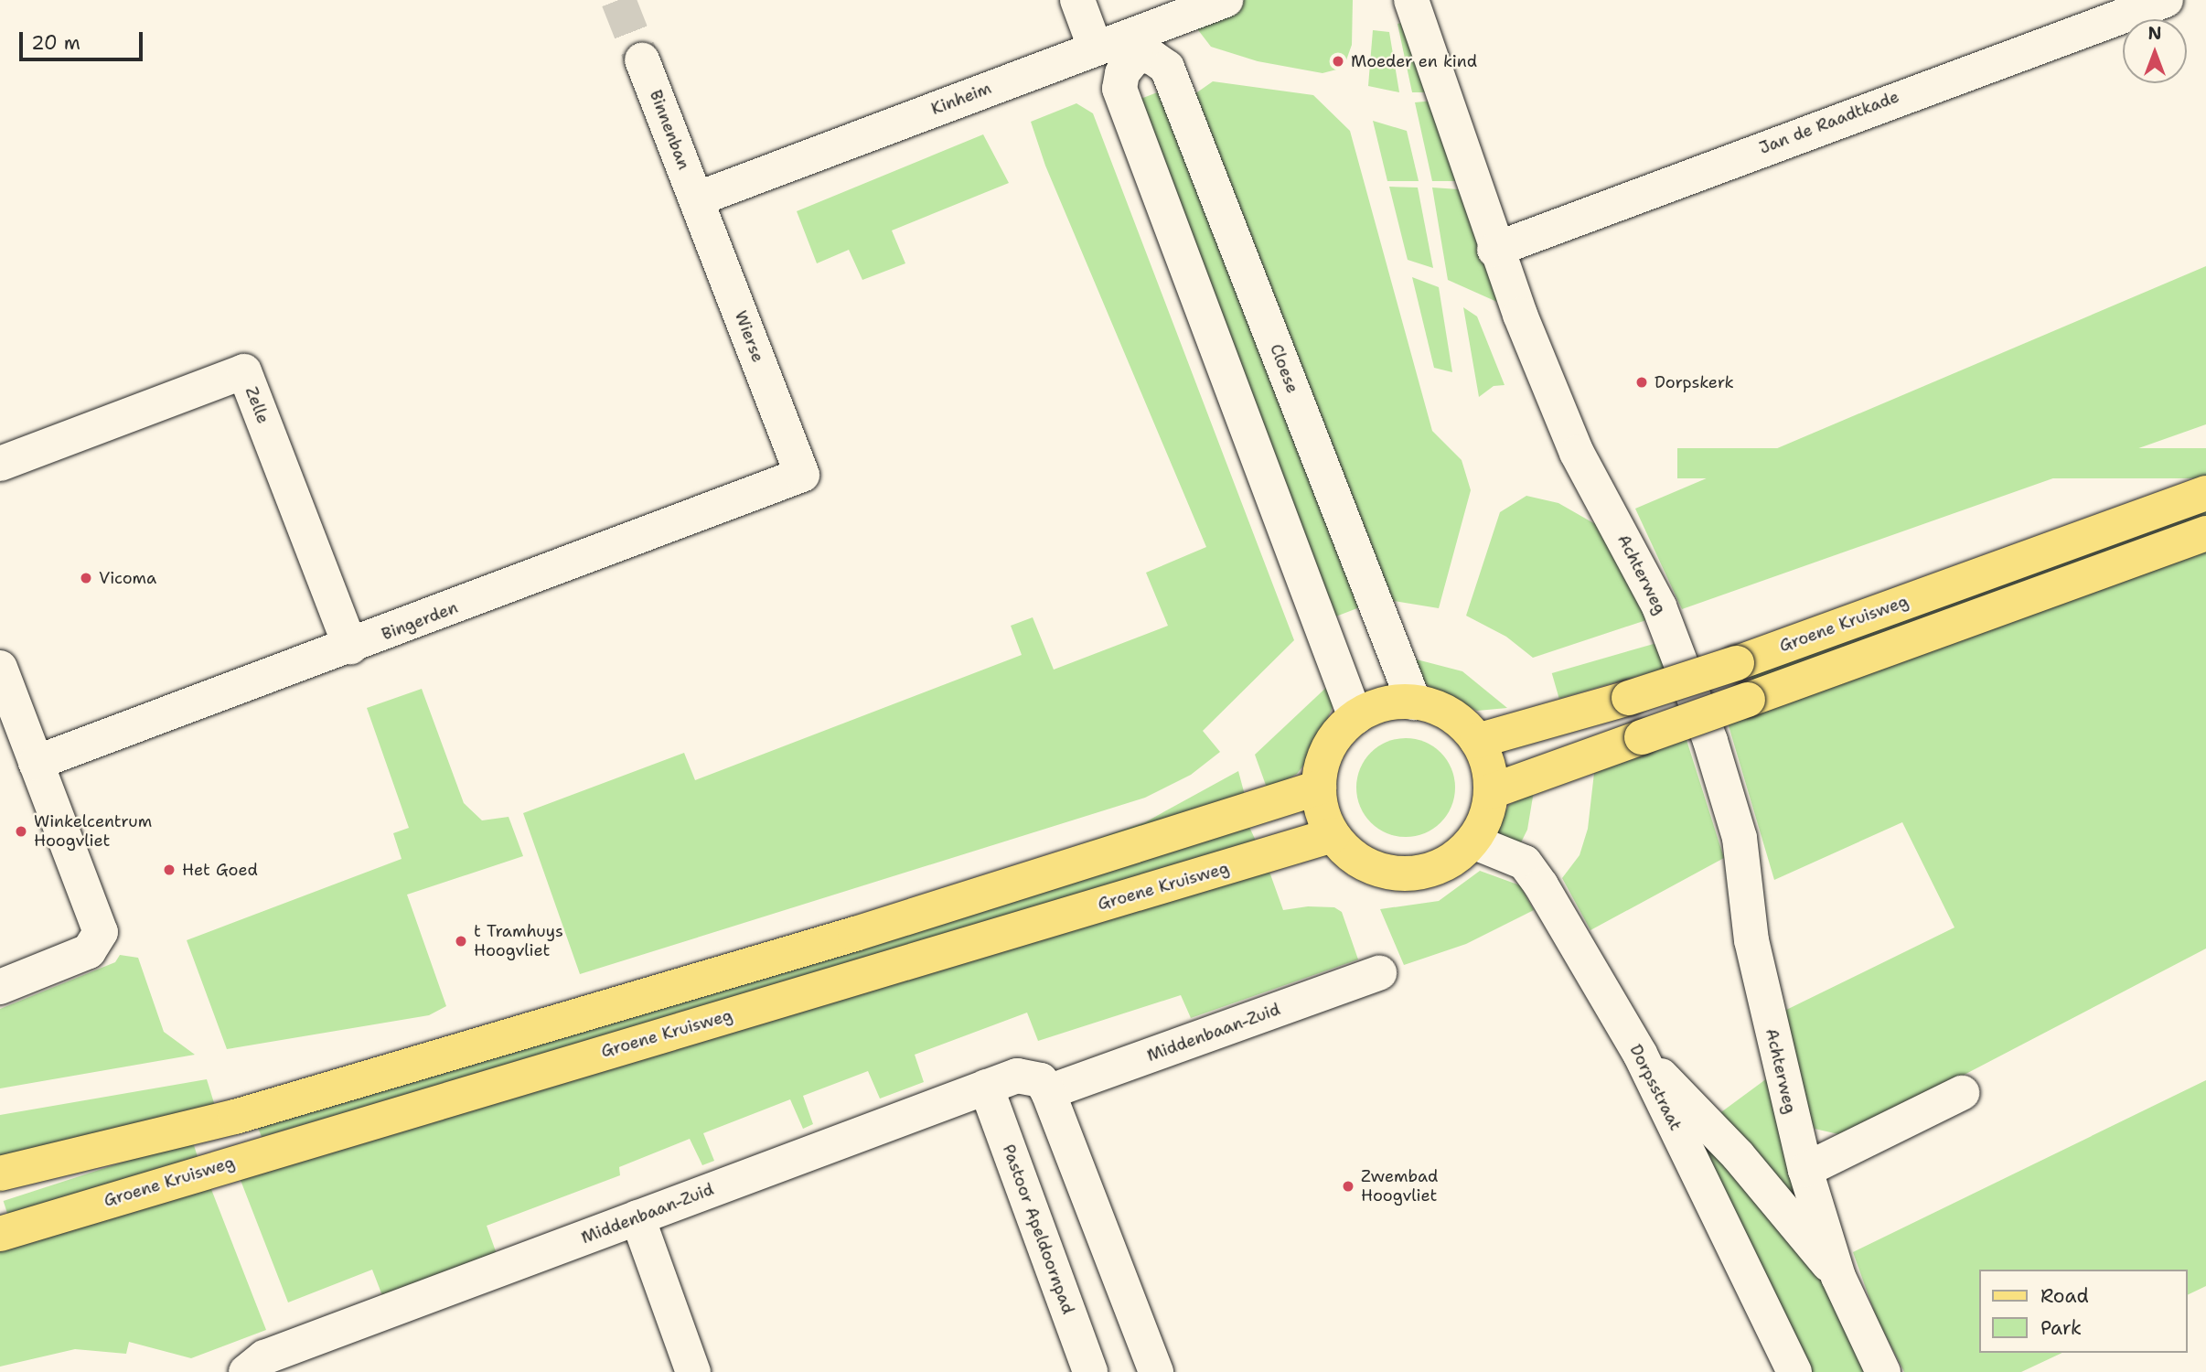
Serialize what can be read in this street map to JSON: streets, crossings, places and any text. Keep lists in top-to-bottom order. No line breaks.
{"streets":{"main road":["Groene Kruisweg"],"street":["Kinheim","Jan de Raadtkade","Binnenban","Wierse","Cloese","Zelle","Achterweg","Bingerden","Middenbaan-Zuid","Dorpsstraat","Pastoor Apeldoornpad"]},"crossings":[["Kinheim","Binnenban"],["Kinheim","Wierse"],["Kinheim","Cloese"],["Jan de Raadtkade","Achterweg"],["Binnenban","Wierse"],["Wierse","Bingerden"],["Cloese","Groene Kruisweg"],["Cloese","Dorpsstraat"],["Zelle","Bingerden"],["Achterweg","Dorpsstraat"],["Groene Kruisweg","Dorpsstraat"],["Middenbaan-Zuid","Pastoor Apeldoornpad"]],"places":["Moeder en kind","Dorpskerk","Vicoma","Winkelcentrum Hoogvliet","Het Goed","t Tramhuys Hoogvliet","Zwembad Hoogvliet"],"legend":["Road","Park"],"scale_bar":"20 m","north":"top"}
